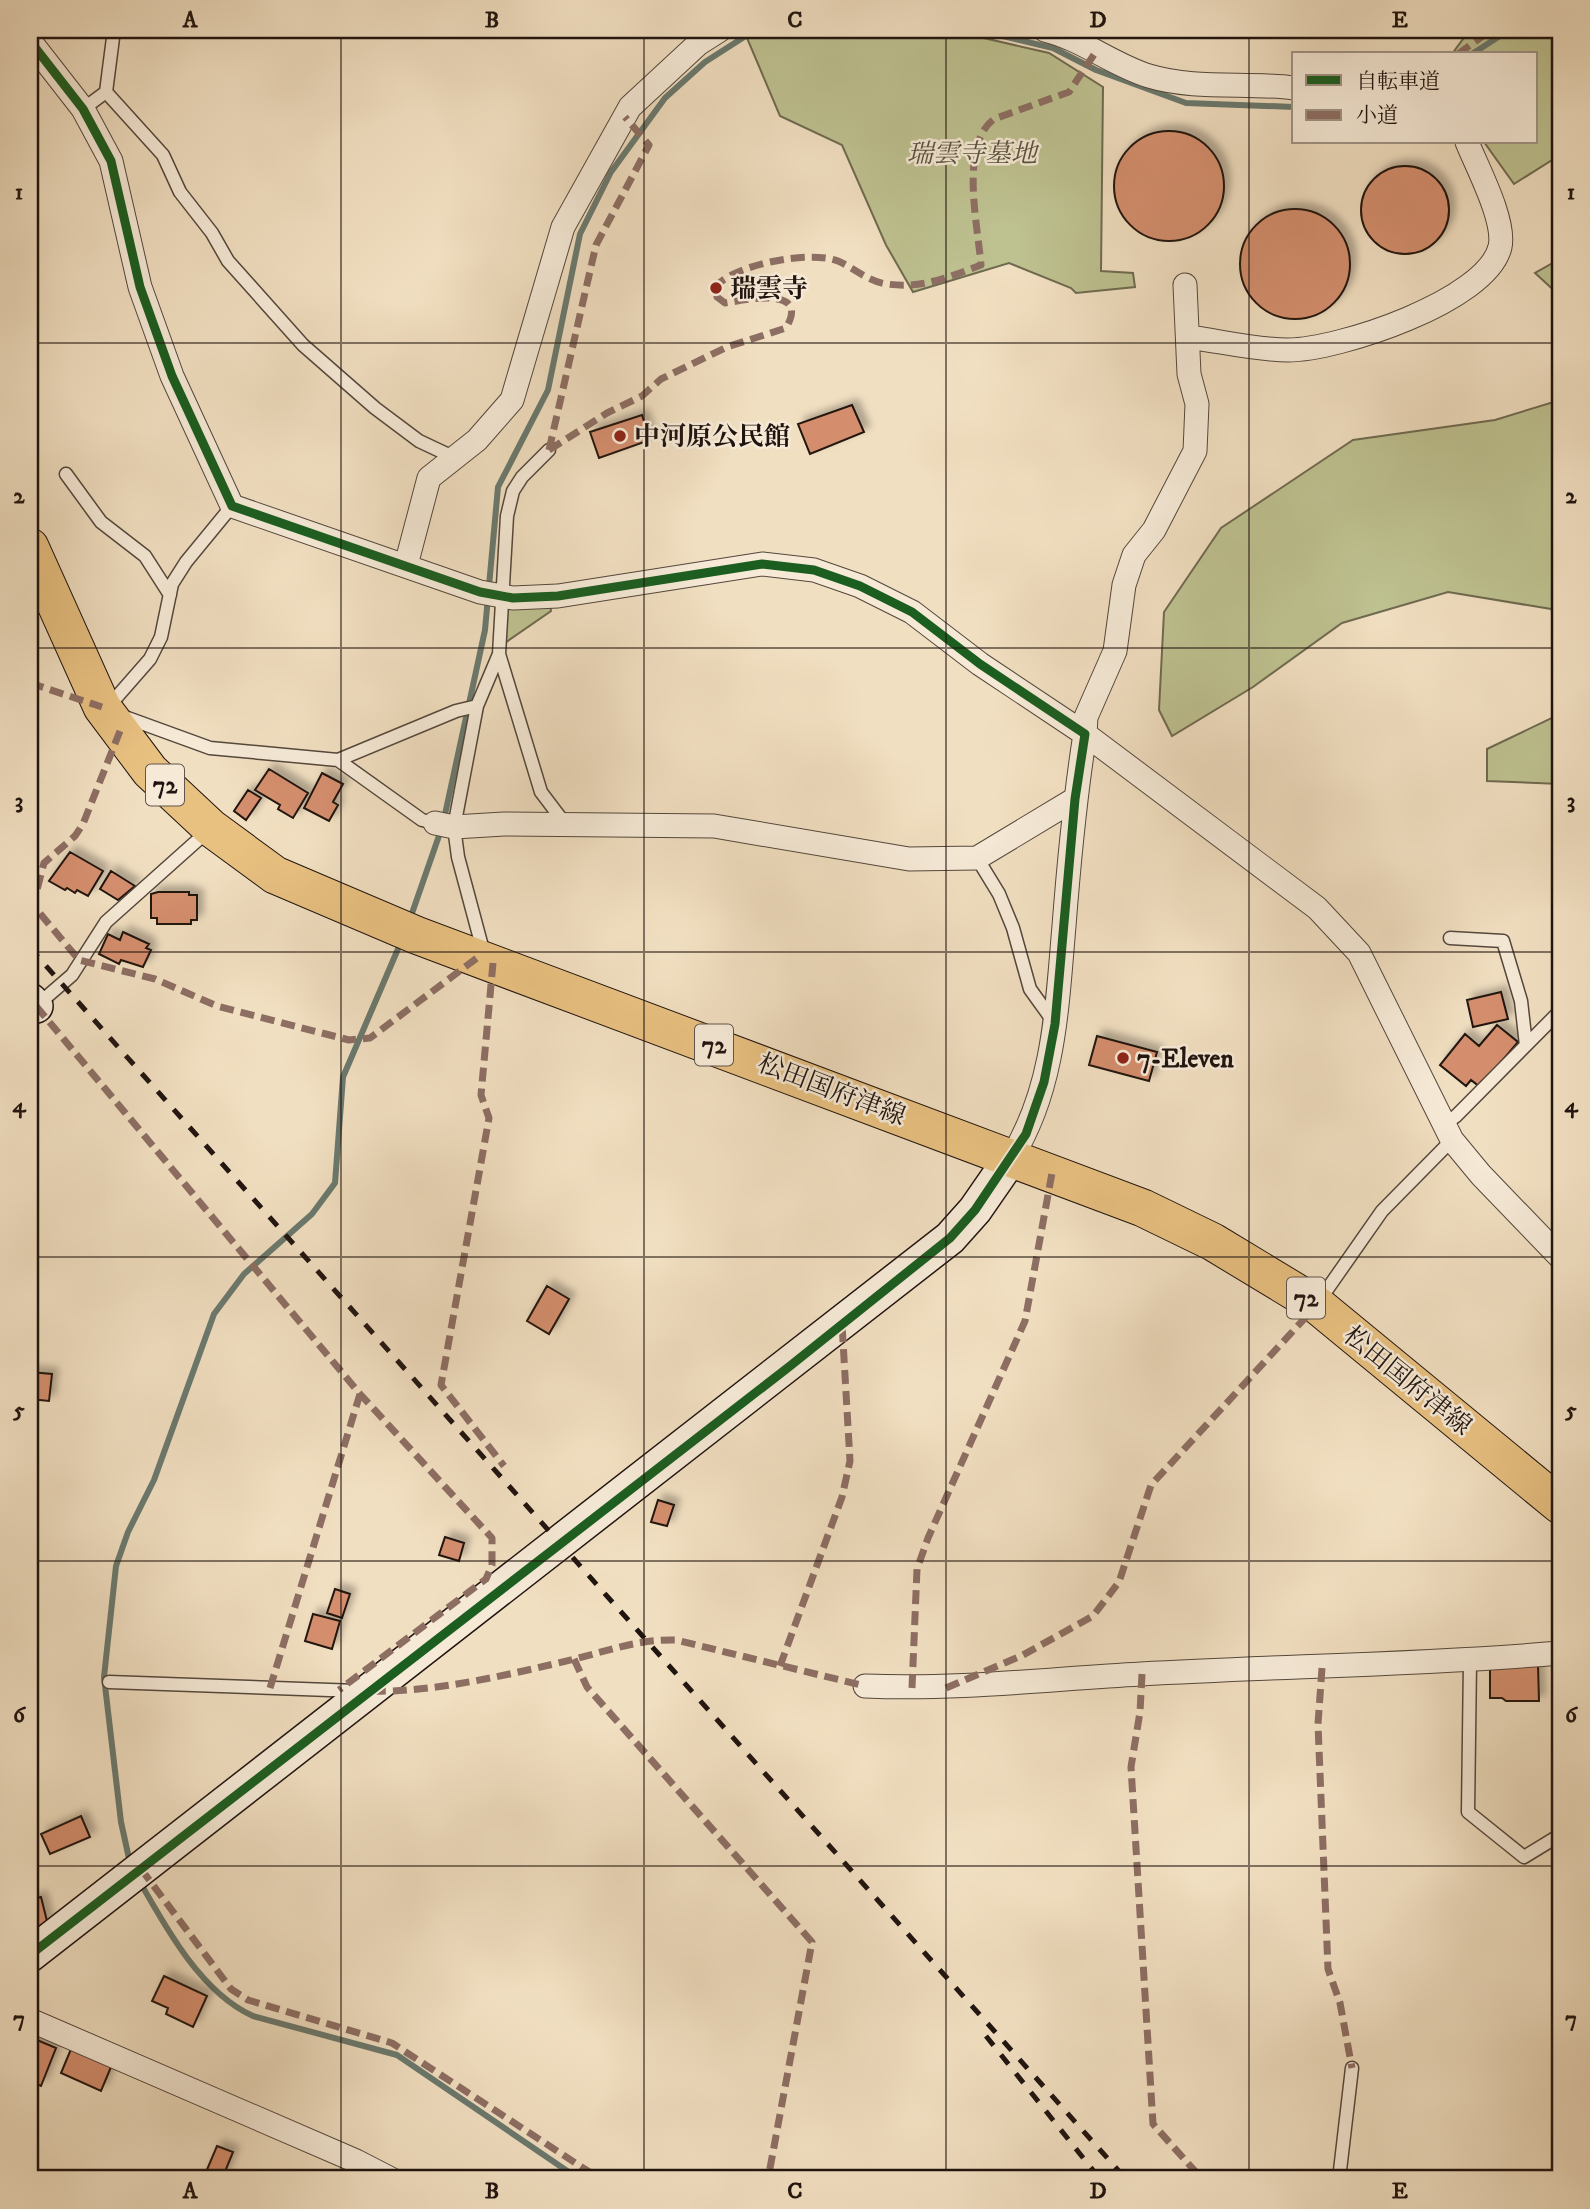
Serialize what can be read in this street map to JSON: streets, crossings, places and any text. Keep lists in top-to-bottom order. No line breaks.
{"streets":{"main road":["72","松田国府津線"]},"parks":["瑞雲寺墓地"],"places":["瑞雲寺","中河原公民館","7-Eleven"],"legend":["自転車道","小道"],"grid":{"columns":["A","B","C","D","E"],"rows":["1","2","3","4","5","6","7"]}}
